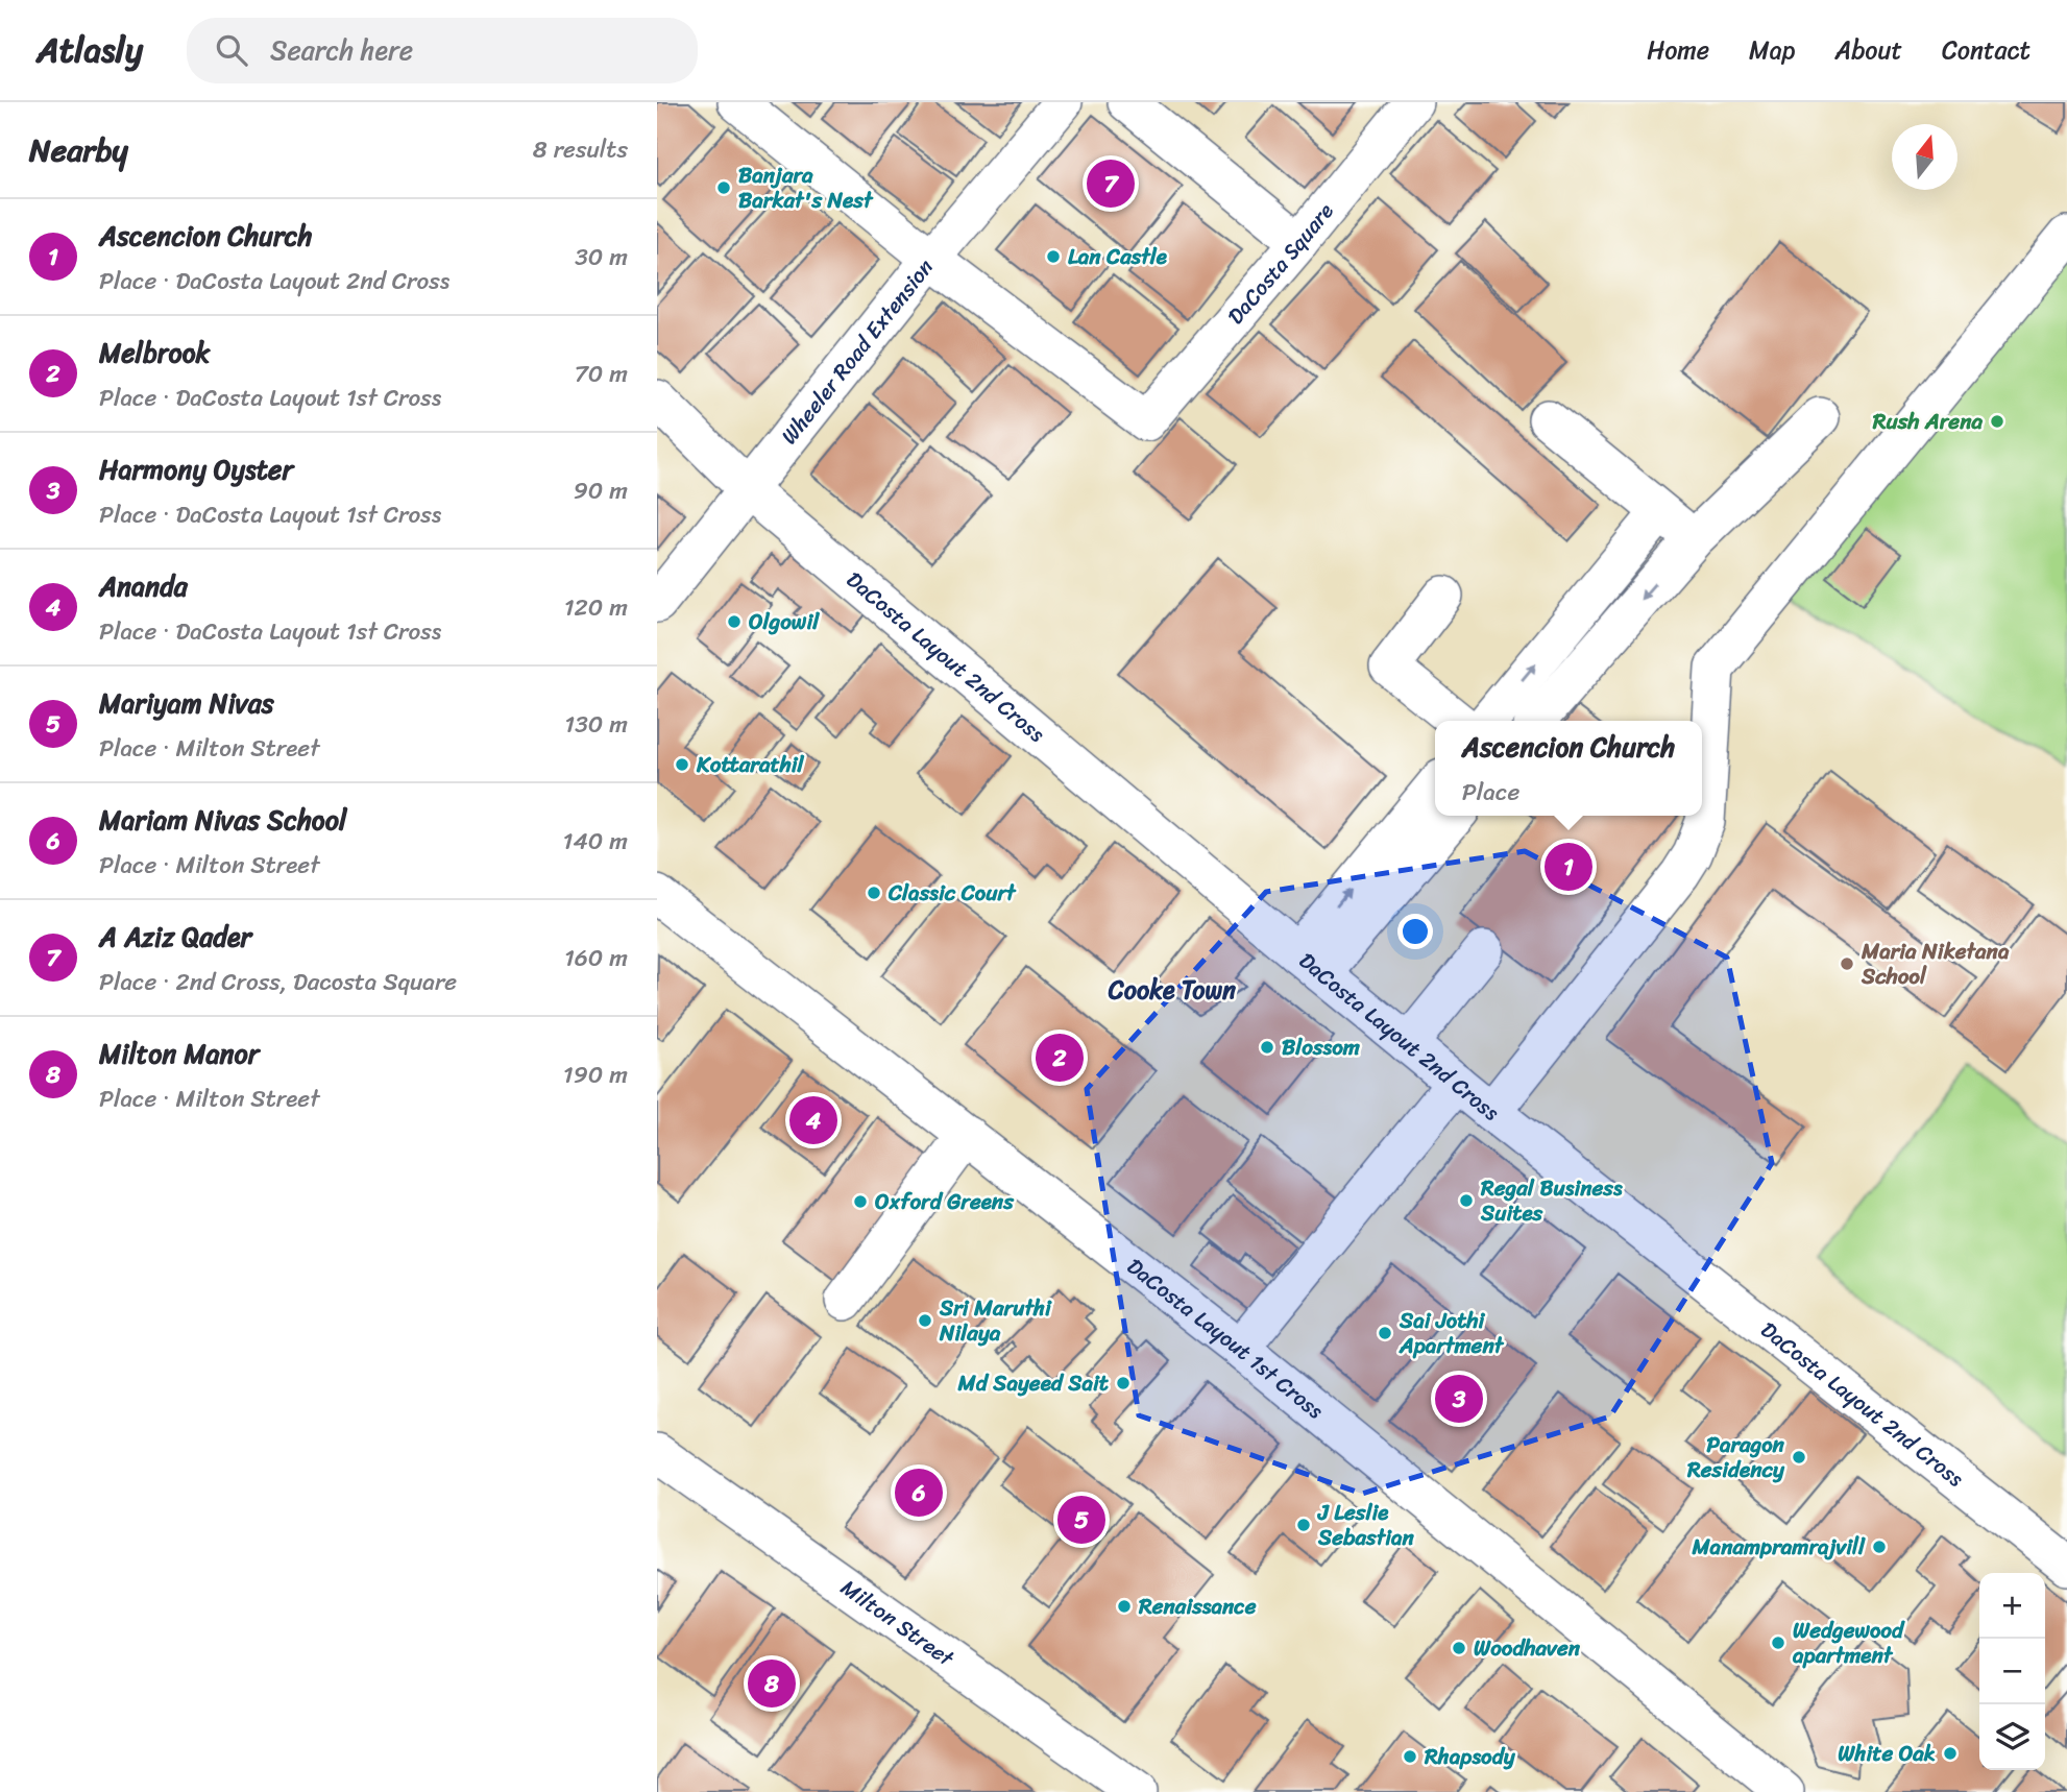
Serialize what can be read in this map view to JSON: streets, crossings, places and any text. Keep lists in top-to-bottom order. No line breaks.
{"streets":{"street":["DaCosta Square","Wheeler Road Extension","DaCosta Layout 2nd Cross","DaCosta Layout 1st Cross","Milton Street"]},"crossings":[["DaCosta Square","Wheeler Road Extension"],["Wheeler Road Extension","DaCosta Layout 2nd Cross"]],"districts":["Cooke Town"],"places":["Banjara Barkat's Nest","Lan Castle","Rush Arena","Olgowil","Kottarathil","Classic Court","Maria Niketana School","Blossom","Regal Business Suites","Oxford Greens","Sri Maruthi Nilaya","Sai Jothi Apartment","Md Sayeed Sait","Paragon Residency","J Leslie Sebastian","Manampramrajvill","Renaissance","Wedgewood apartment","Woodhaven","White Oak","Rhapsody"],"north":"top","page":{"header":"Atlasly","search":"Search here","nav":["Home","Map","About","Contact"],"heading":["Nearby","8 results"],"pins":["7","1","2","4","3","6","5","8"],"list":[{"mark":"1","name":"Ascencion Church","note":"Place · DaCosta Layout 2nd Cross","value":"30 m"},{"mark":"2","name":"Melbrook","note":"Place · DaCosta Layout 1st Cross","value":"70 m"},{"mark":"3","name":"Harmony Oyster","note":"Place · DaCosta Layout 1st Cross","value":"90 m"},{"mark":"4","name":"Ananda","note":"Place · DaCosta Layout 1st Cross","value":"120 m"},{"mark":"5","name":"Mariyam Nivas","note":"Place · Milton Street","value":"130 m"},{"mark":"6","name":"Mariam Nivas School","note":"Place · Milton Street","value":"140 m"},{"mark":"7","name":"A Aziz Qader","note":"Place · 2nd Cross, Dacosta Square","value":"160 m"},{"mark":"8","name":"Milton Manor","note":"Place · Milton Street","value":"190 m"}],"popup":["Ascencion Church","Place"],"map_buttons":["+","−"]}}
